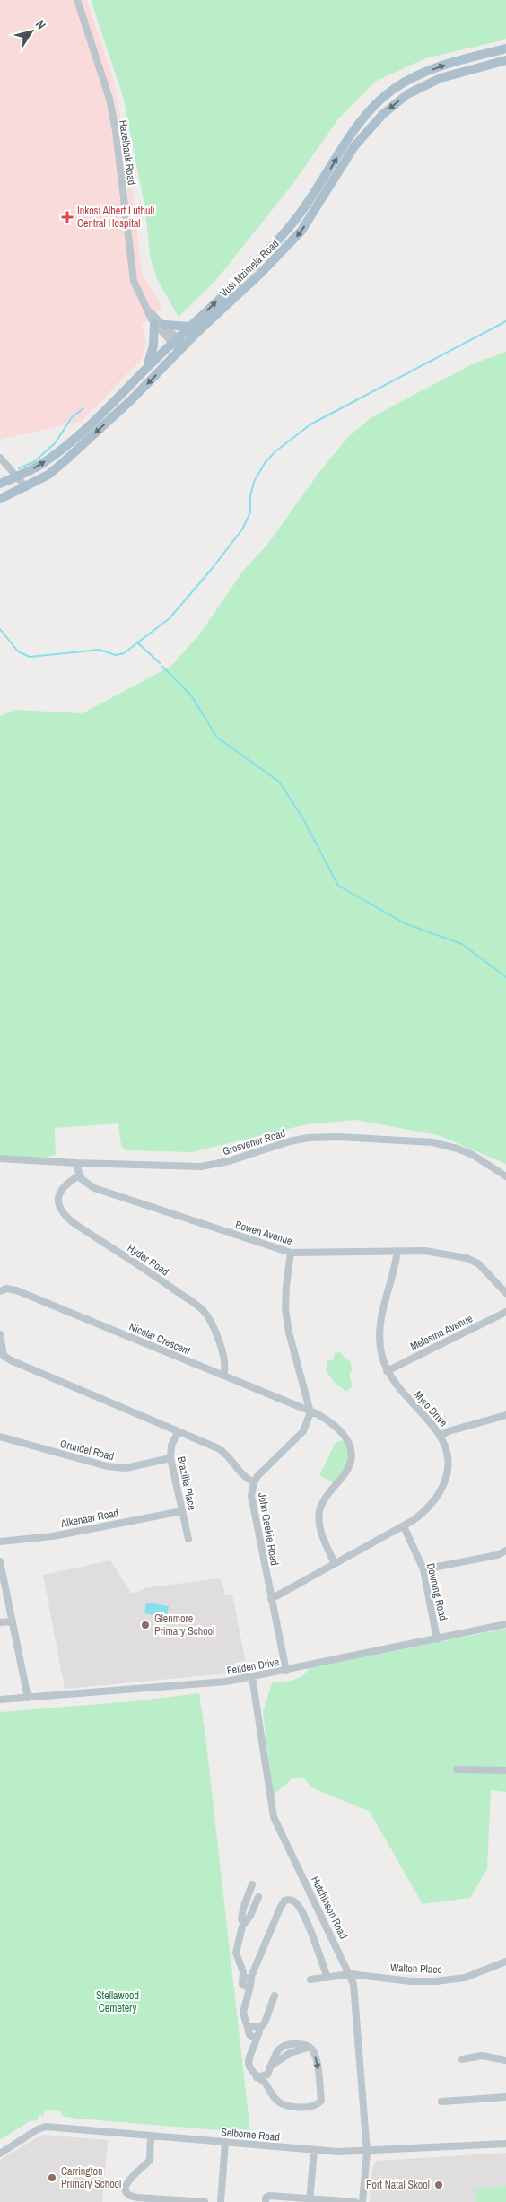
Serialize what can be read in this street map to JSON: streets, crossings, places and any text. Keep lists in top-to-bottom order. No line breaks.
{"streets":{"main road":["Vusi Mzimela Road"],"street":["Hazelbank Road","Grosvenor Road","Bowen Avenue","Hyder Road","Melesina Avenue","Nicolai Crescent","Myro Drive","Grundel Road","Brazilia Place","Alkenaar Road","John Geekie Road","Downing Road","Feilden Drive","Hutchinson Road","Walton Place","Selborne Road"]},"crossings":[["Hazelbank Road","Vusi Mzimela Road"],["Bowen Avenue","Hyder Road"],["Bowen Avenue","Myro Drive"],["Hyder Road","Nicolai Crescent"],["Melesina Avenue","Myro Drive"],["Nicolai Crescent","Myro Drive"],["Nicolai Crescent","John Geekie Road"],["Myro Drive","John Geekie Road"],["Myro Drive","Downing Road"],["Grundel Road","Brazilia Place"],["Brazilia Place","Alkenaar Road"],["John Geekie Road","Feilden Drive"],["Downing Road","Feilden Drive"],["Feilden Drive","Hutchinson Road"],["Hutchinson Road","Walton Place"],["Hutchinson Road","Selborne Road"]],"parks":["Stellawood Cemetery"],"places":{"health":["Inkosi Albert Luthuli Central Hospital"],"other":["Glenmore Primary School","Carrington Primary School","Port Natal Skool"]},"north":"top right"}
